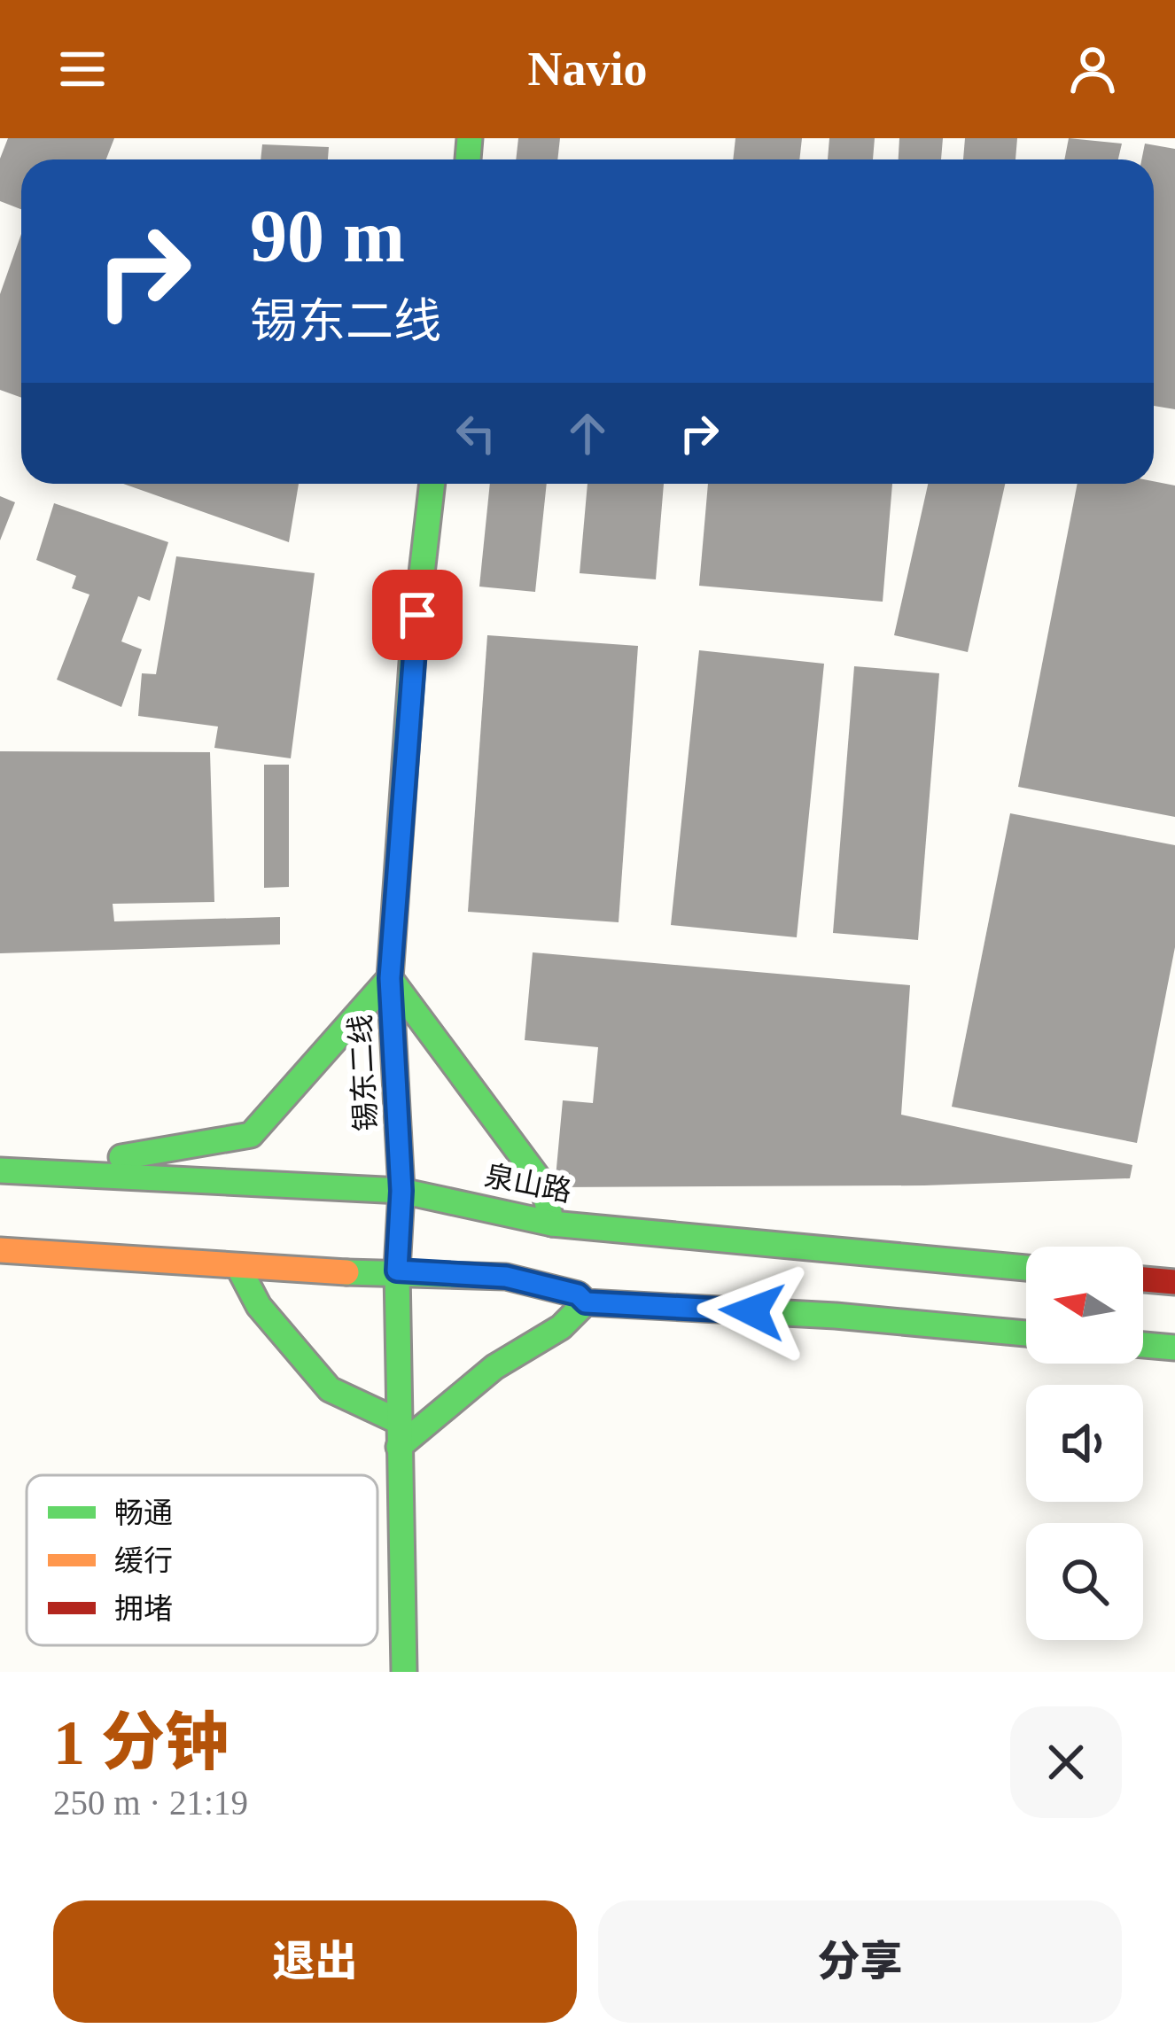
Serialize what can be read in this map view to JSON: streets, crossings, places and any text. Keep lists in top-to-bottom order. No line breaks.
{"streets":{"main road":["锡东二线","泉山路"]},"crossings":[["锡东二线","泉山路"]],"legend":["畅通","缓行","拥堵"],"north":"left","page":{"header":"Navio","turn":["90 m","锡东二线"],"heading":["1 分钟","250 m · 21:19"],"buttons":["退出","分享"]}}
